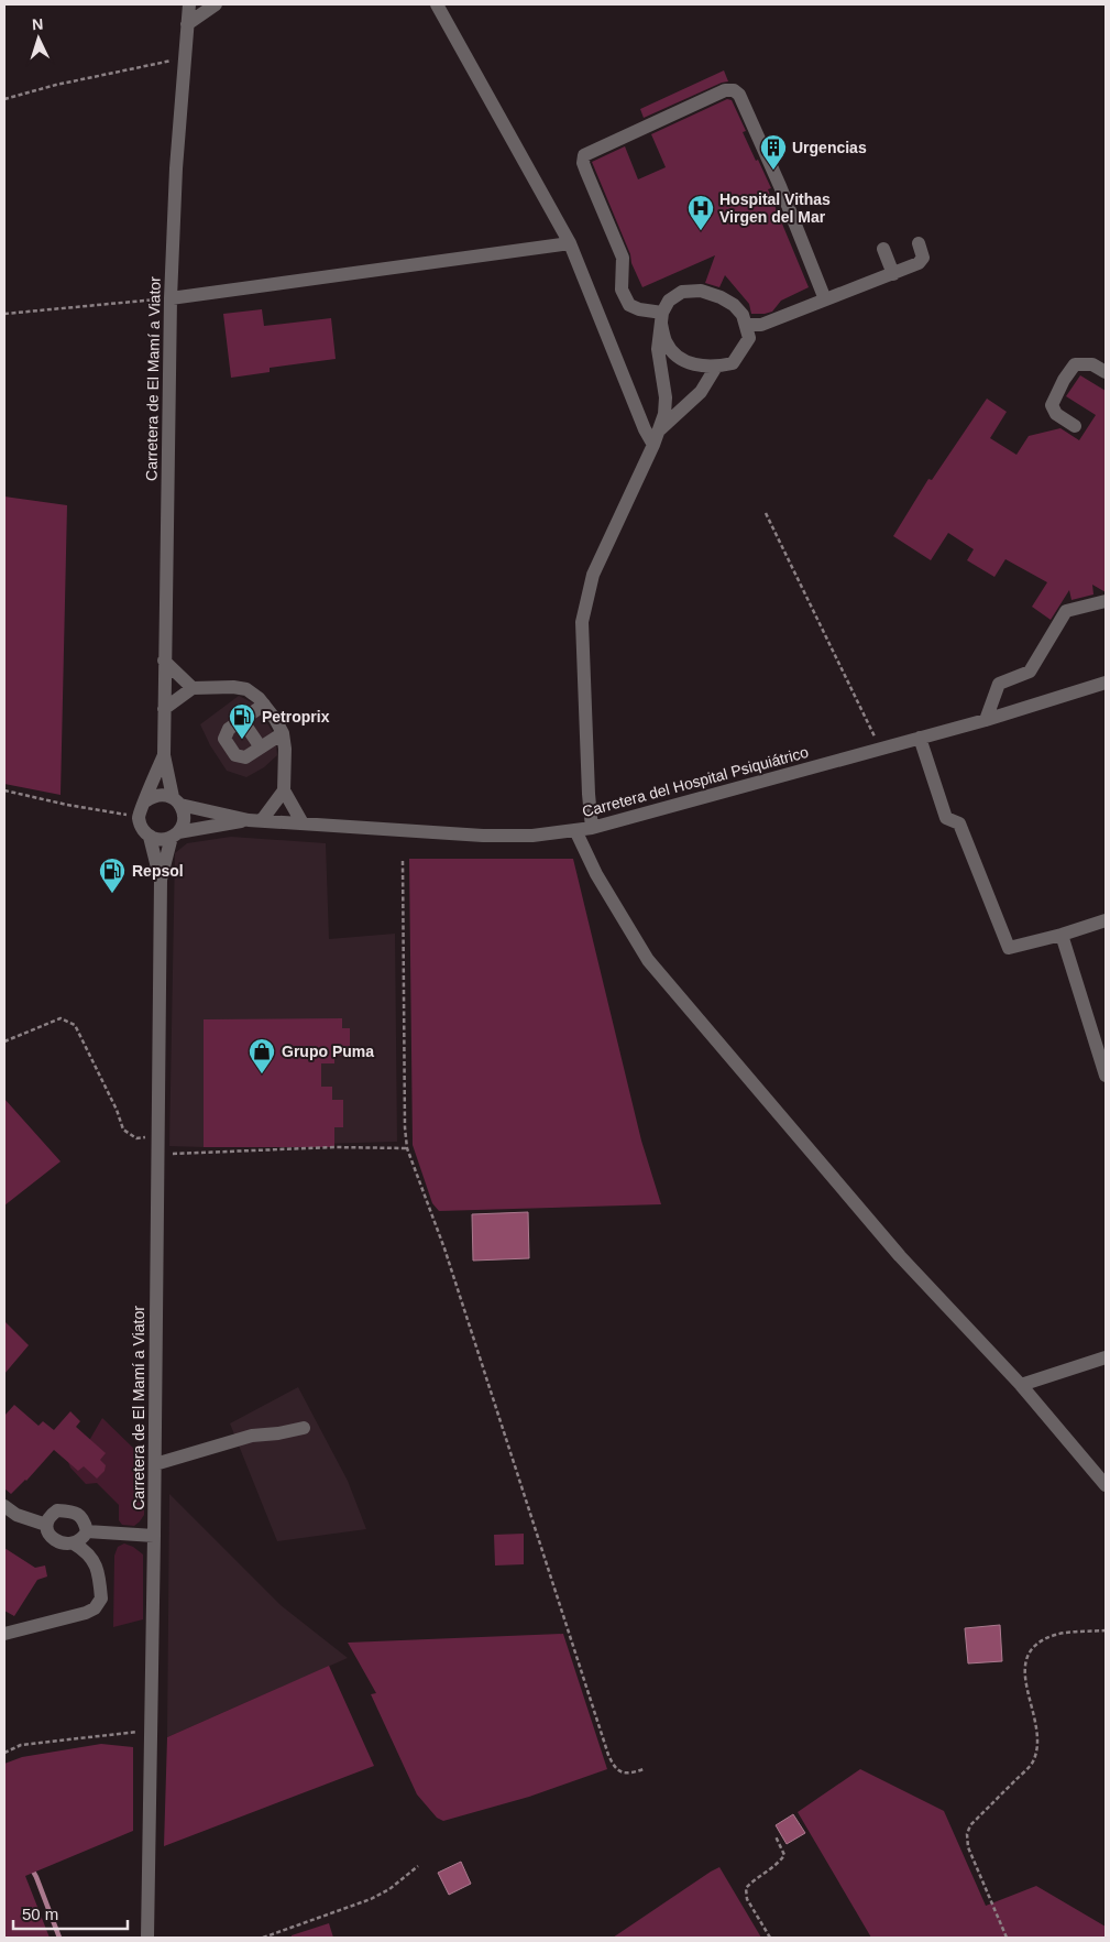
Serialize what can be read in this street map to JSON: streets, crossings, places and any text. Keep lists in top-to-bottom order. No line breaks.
{"streets":{"street":["Carretera de El Mamí a Viator","Carretera del Hospital Psiquiátrico"]},"places":{"building":["Urgencias"],"hospital":["Hospital Vithas Virgen del Mar"],"fuel station":["Petroprix","Repsol"],"shop":["Grupo Puma"]},"scale_bar":"50 m","north":"top"}
